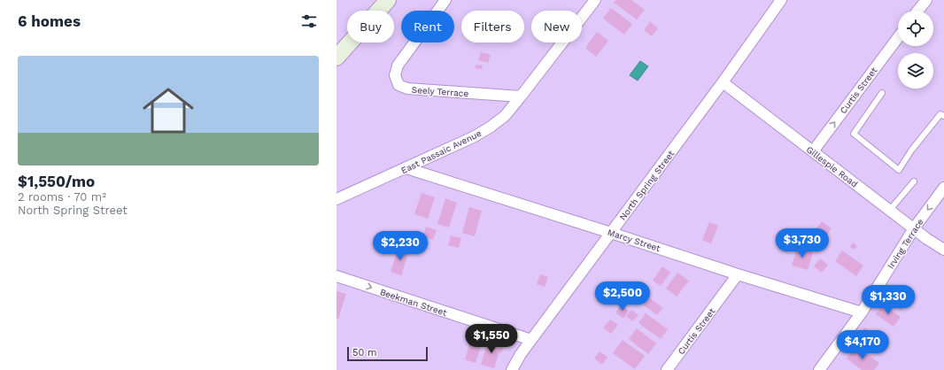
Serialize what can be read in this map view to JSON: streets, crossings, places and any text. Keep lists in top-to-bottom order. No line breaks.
{"streets":{"street":["Curtis Street","Seely Terrace","East Passaic Avenue","Gillespie Road","North Spring Street","Marcy Street","Irving Terrace","Beekman Street"]},"crossings":[["Curtis Street","Gillespie Road"],["Curtis Street","Marcy Street"],["Seely Terrace","East Passaic Avenue"],["East Passaic Avenue","Marcy Street"],["Gillespie Road","North Spring Street"],["Gillespie Road","Irving Terrace"],["North Spring Street","Marcy Street"],["North Spring Street","Beekman Street"],["Marcy Street","Irving Terrace"]],"one_way":["Curtis Street","Beekman Street"],"scale_bar":"50 m","page":{"heading":"6 homes","chip":["Buy","Rent","Filters","New"],"list":[{"name":"$1,550/mo","note":"2 rooms · 70 m² · North Spring Street"}],"price":["$3,730","$2,230","$2,500","$1,330","$1,550","$4,170"],"scale":"50 m"}}
